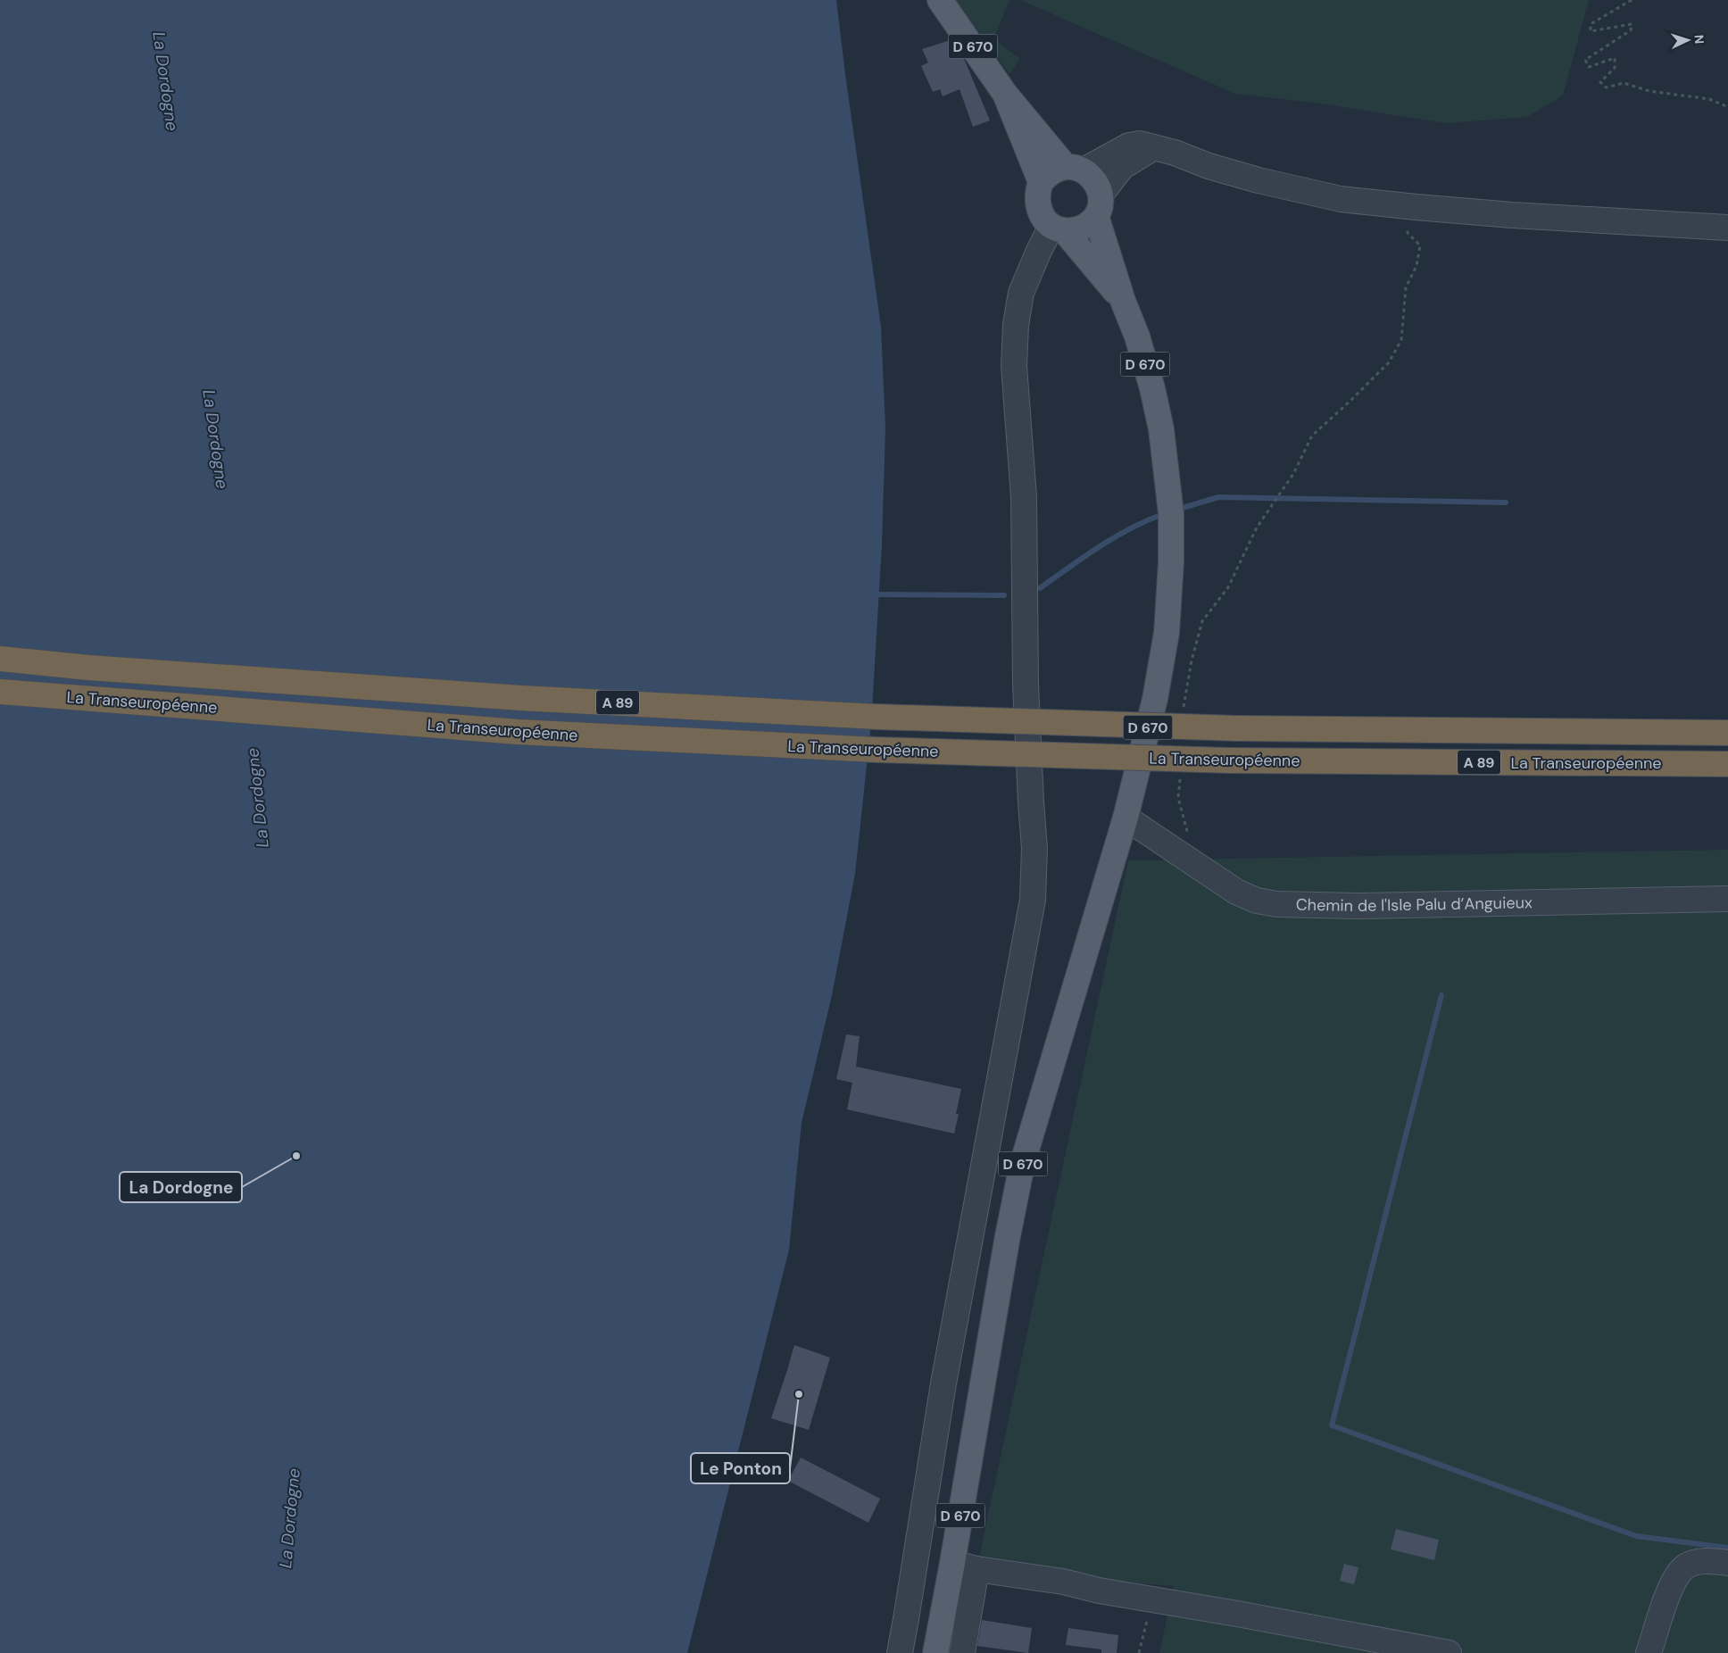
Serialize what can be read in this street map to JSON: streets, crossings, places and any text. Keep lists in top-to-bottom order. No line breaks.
{"streets":{"highway":["La Transeuropéenne","A 89"],"main road":["D 670"],"street":["Chemin de l'Isle Palu d’Anguieux"]},"crossings":[["D 670","Chemin de l'Isle Palu d’Anguieux"]],"water":["La Dordogne"],"places":["La Dordogne","Le Ponton"],"north":"right"}
